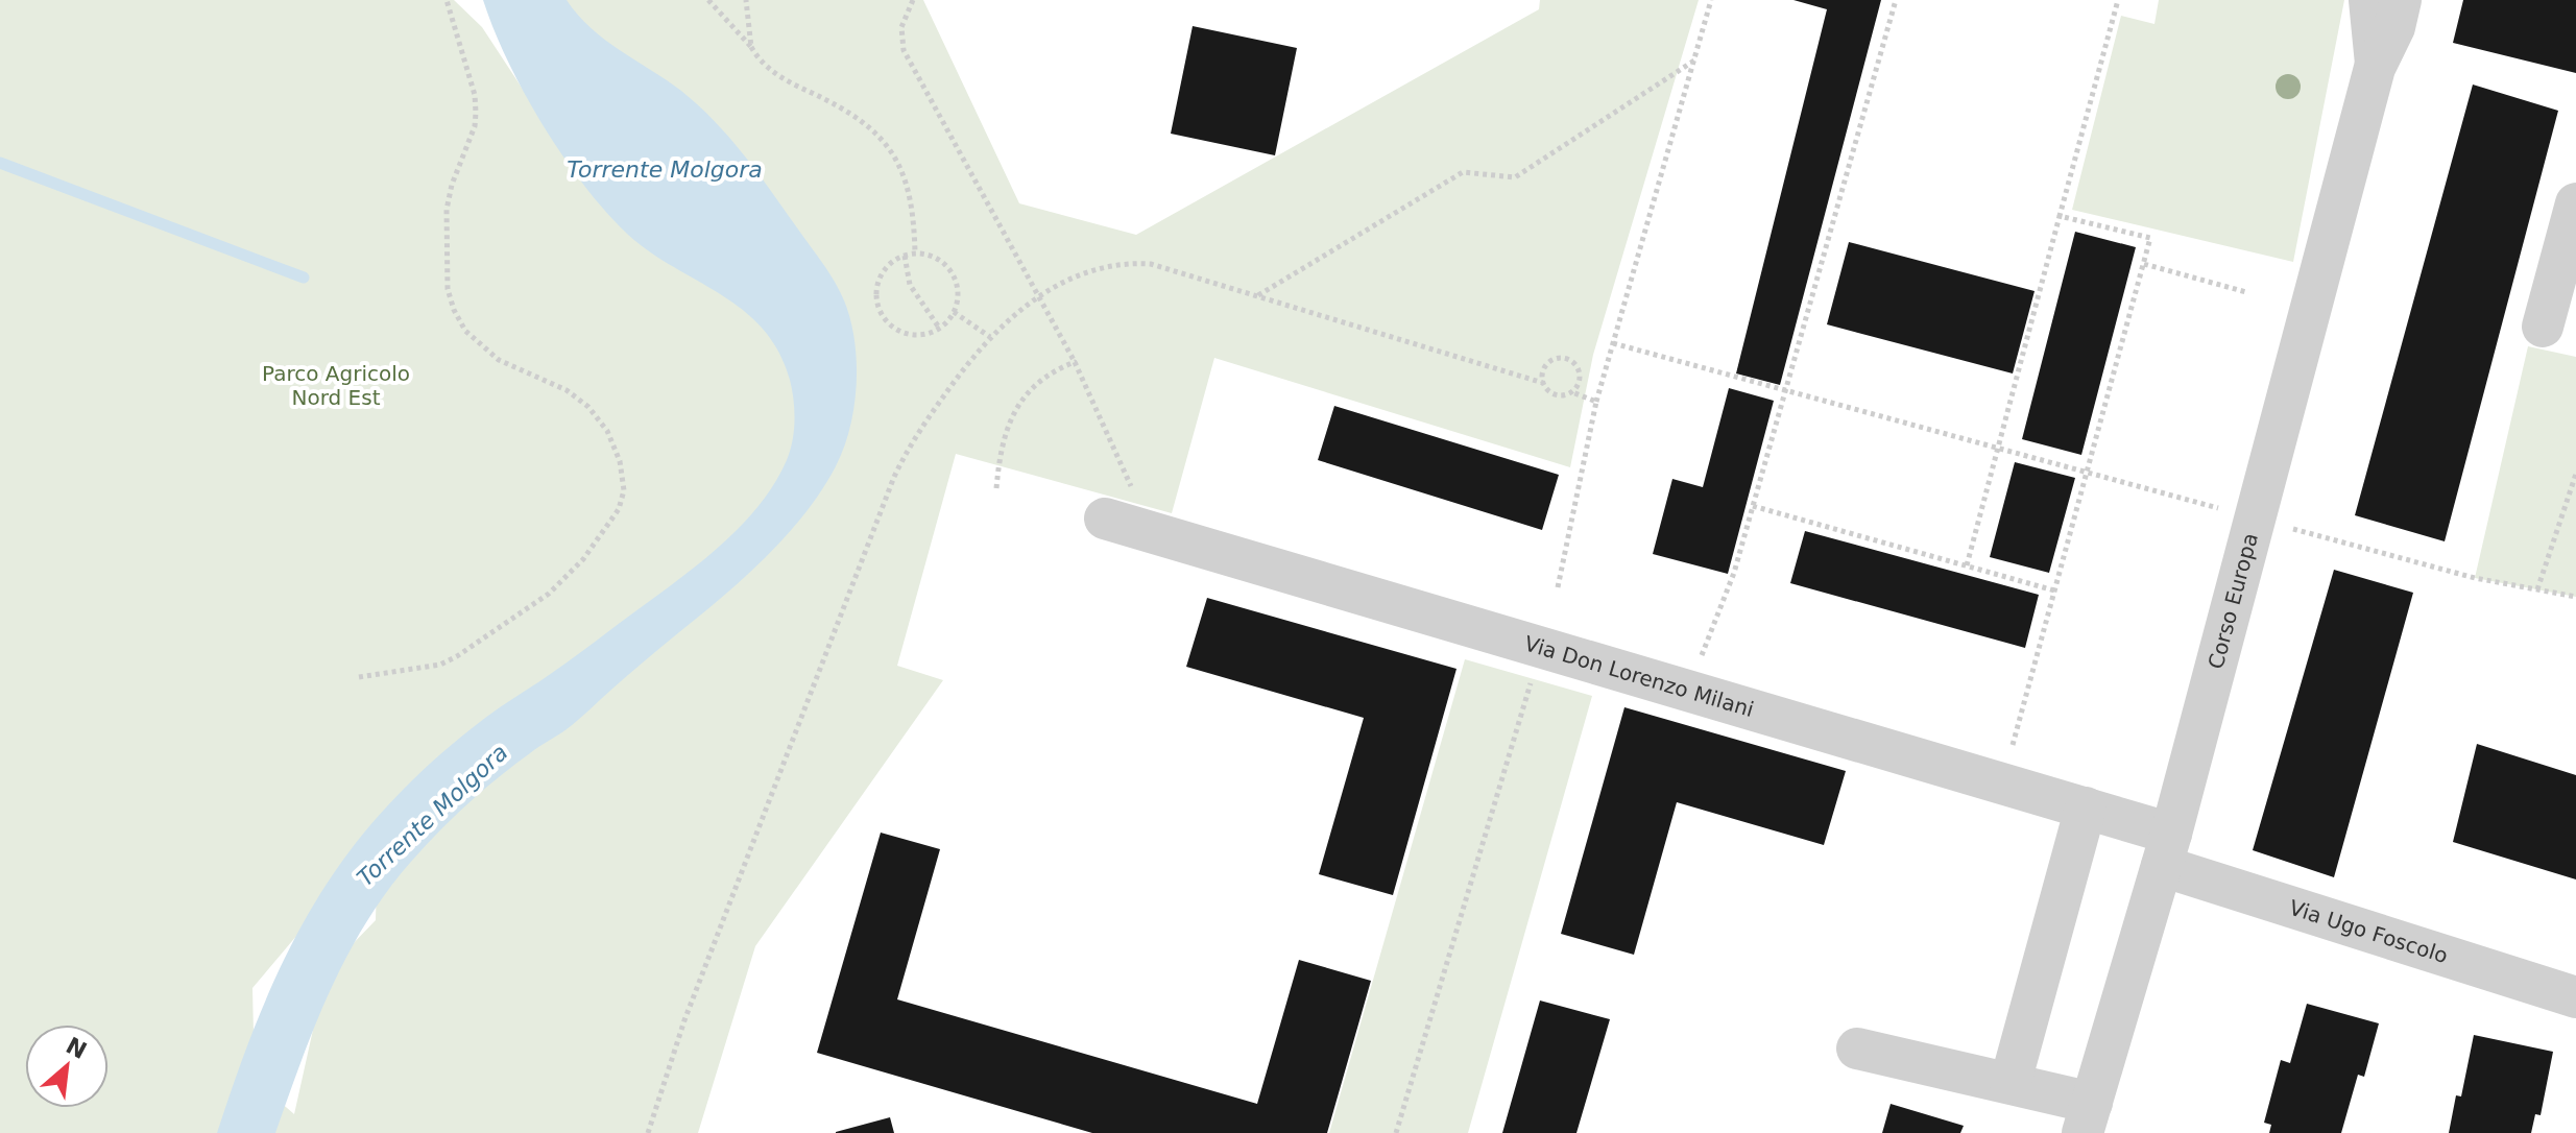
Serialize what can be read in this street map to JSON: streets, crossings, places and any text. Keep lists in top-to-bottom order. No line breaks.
{"streets":{"street":["Corso Europa","Via Don Lorenzo Milani","Via Ugo Foscolo"]},"crossings":[["Corso Europa","Via Don Lorenzo Milani"],["Corso Europa","Via Ugo Foscolo"],["Via Don Lorenzo Milani","Via Ugo Foscolo"]],"water":["Torrente Molgora"],"parks":["Parco Agricolo Nord Est"],"north":"top right"}
